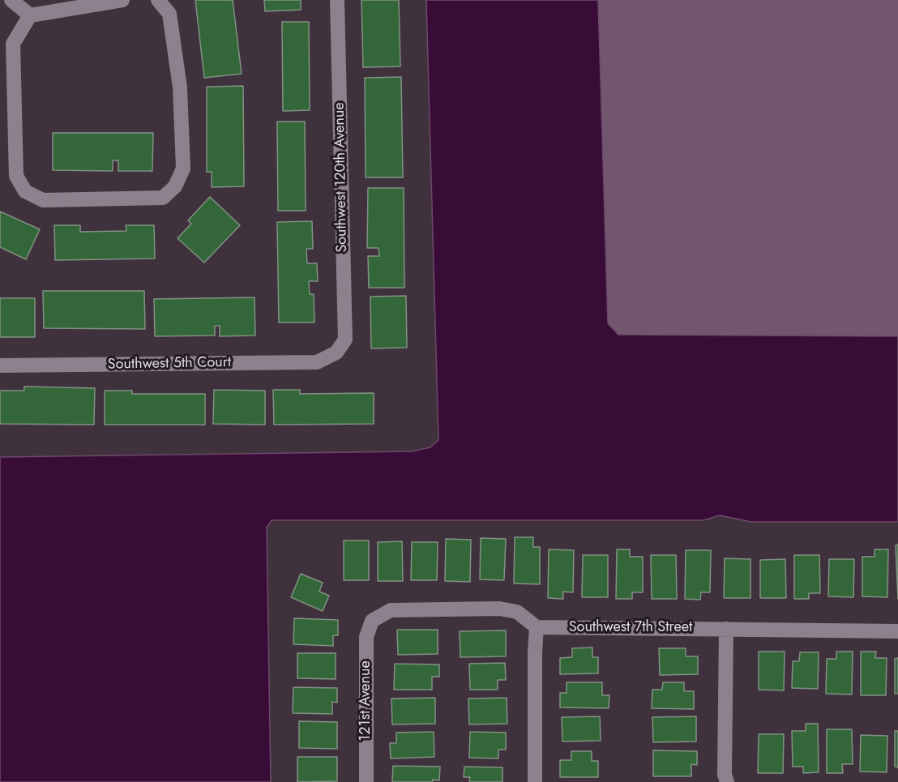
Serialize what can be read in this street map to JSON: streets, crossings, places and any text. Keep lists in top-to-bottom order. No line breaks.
{"streets":{"street":["Southwest 120th Avenue","Southwest 5th Court","Southwest 7th Street","121st Avenue"]},"crossings":[["Southwest 120th Avenue","Southwest 5th Court"],["Southwest 7th Street","121st Avenue"]]}
